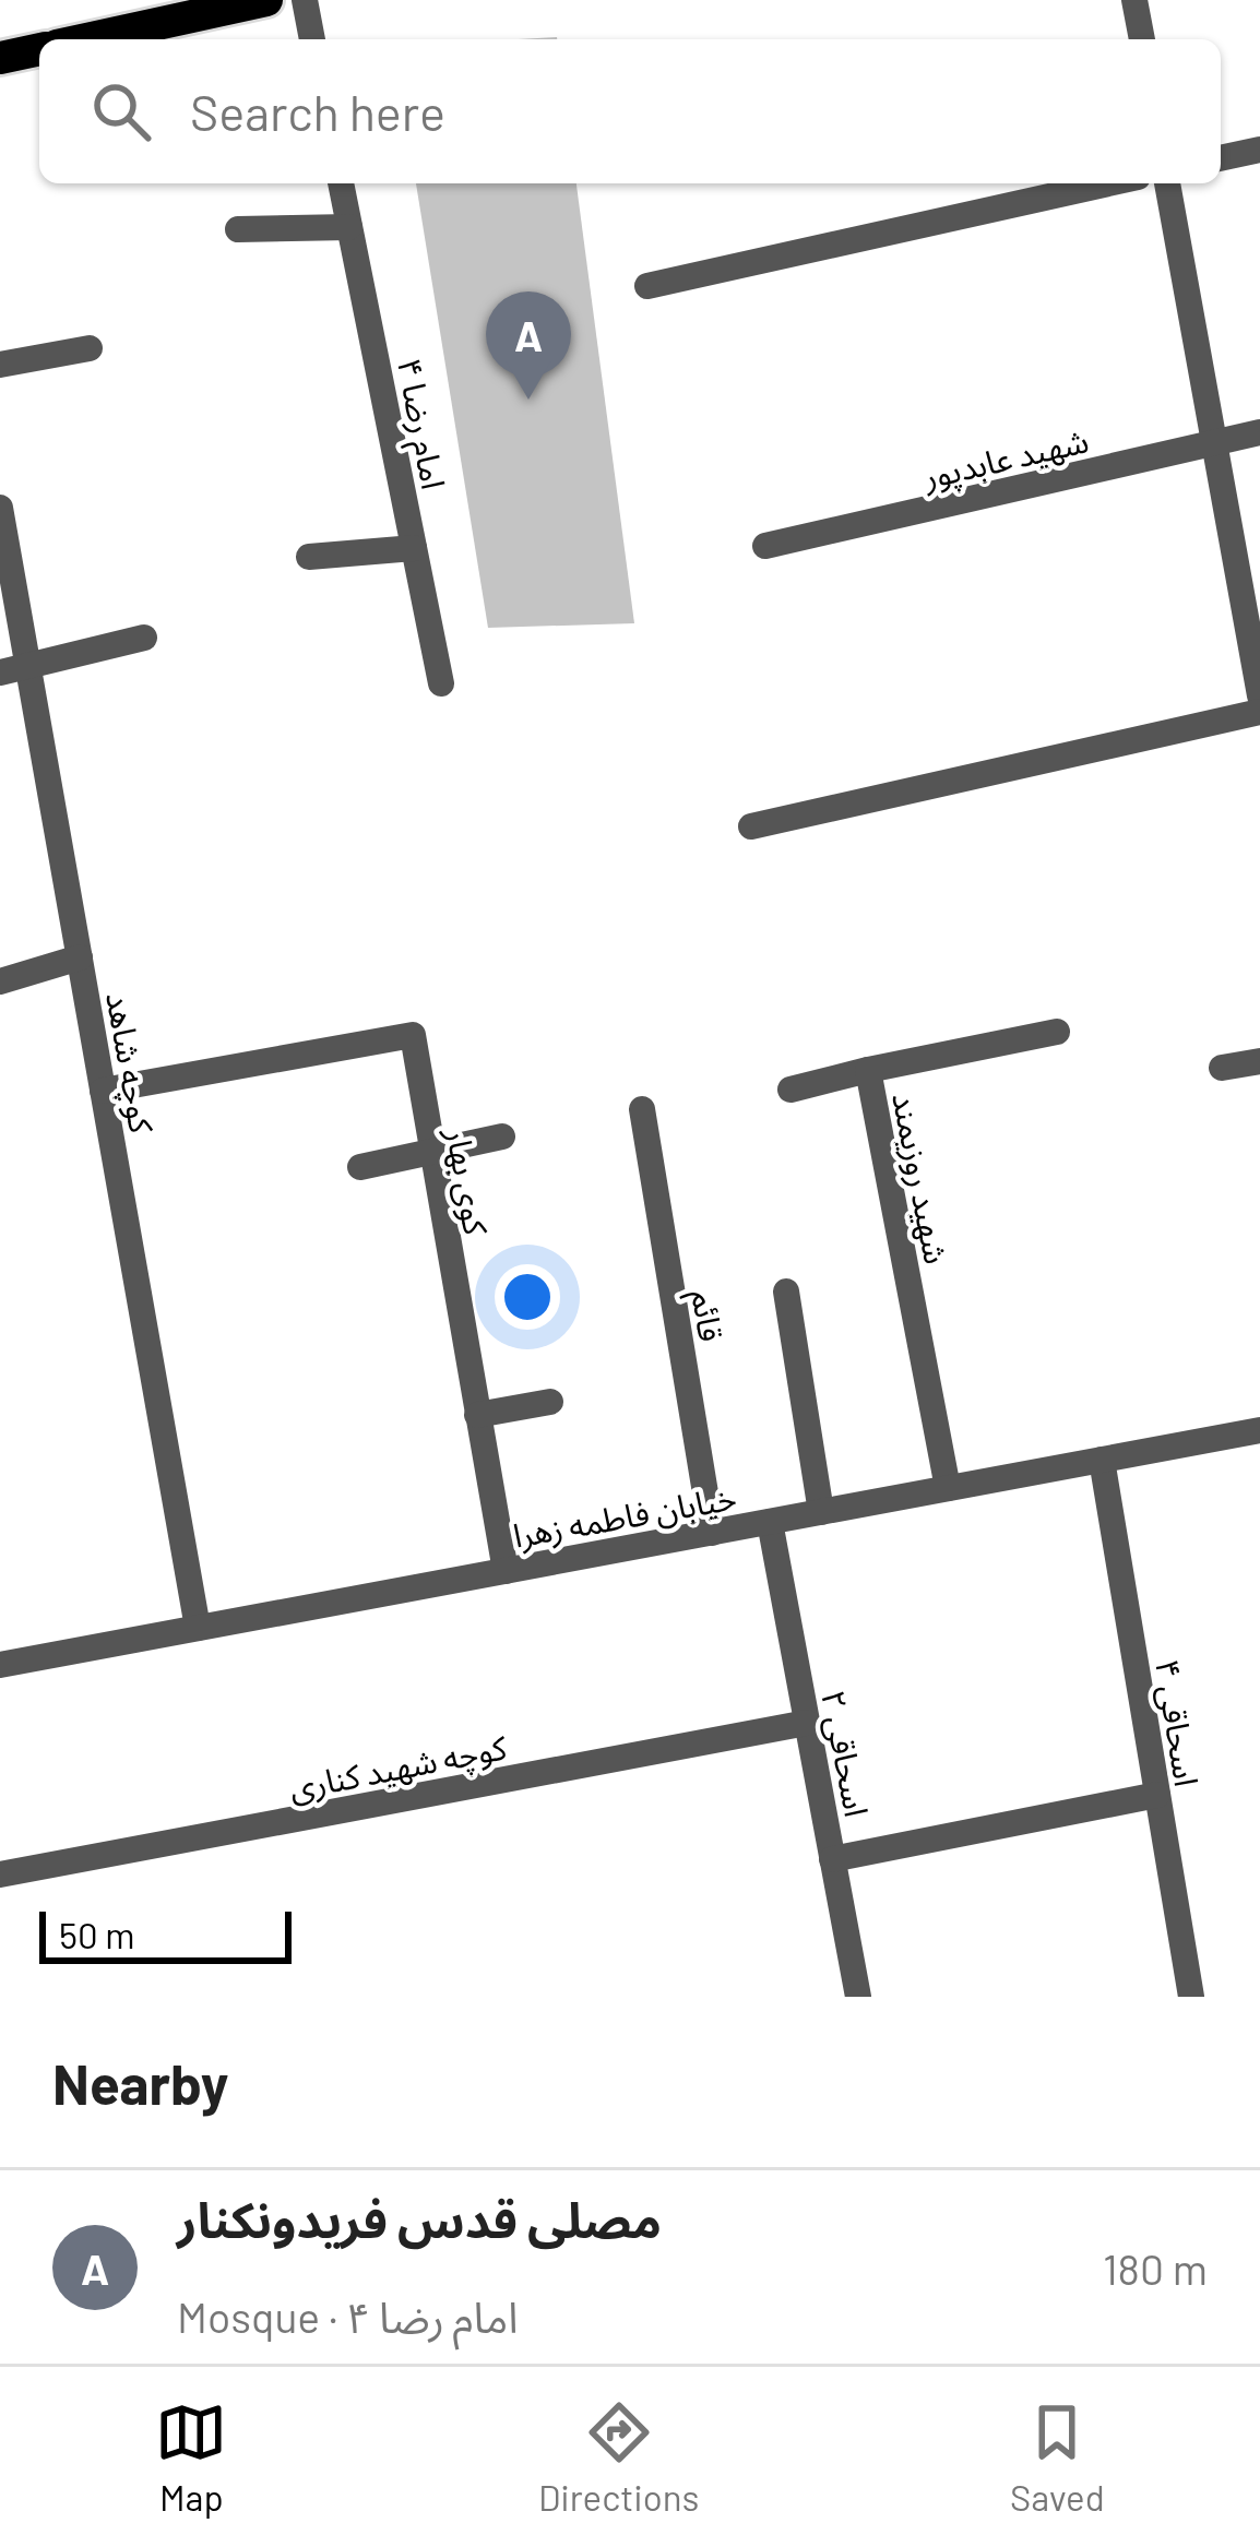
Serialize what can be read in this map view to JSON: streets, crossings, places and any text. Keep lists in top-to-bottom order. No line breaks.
{"streets":{"street":["امام رضا ۴","شهید عابدپور","کوچه شاهد","شهید روزیمند","کوی بهار","قائم","خیابان فاطمه زهرا","اسحاقی ۴","اسحاقی ۲","کوچه شهید کناری"]},"crossings":[["کوچه شاهد","کوی بهار"],["کوچه شاهد","خیابان فاطمه زهرا"],["شهید روزیمند","خیابان فاطمه زهرا"],["کوی بهار","خیابان فاطمه زهرا"],["قائم","خیابان فاطمه زهرا"],["خیابان فاطمه زهرا","اسحاقی ۴"],["خیابان فاطمه زهرا","اسحاقی ۲"],["اسحاقی ۲","کوچه شهید کناری"]],"scale_bar":"50 m","page":{"search":"Search here","pins":"A","scale":"50 m","heading":"Nearby","list":[{"mark":"A","name":"مصلی قدس فریدونکنار","note":"Mosque · امام رضا ۴","value":"180 m"}],"nav":["Map","Directions","Saved"]}}
